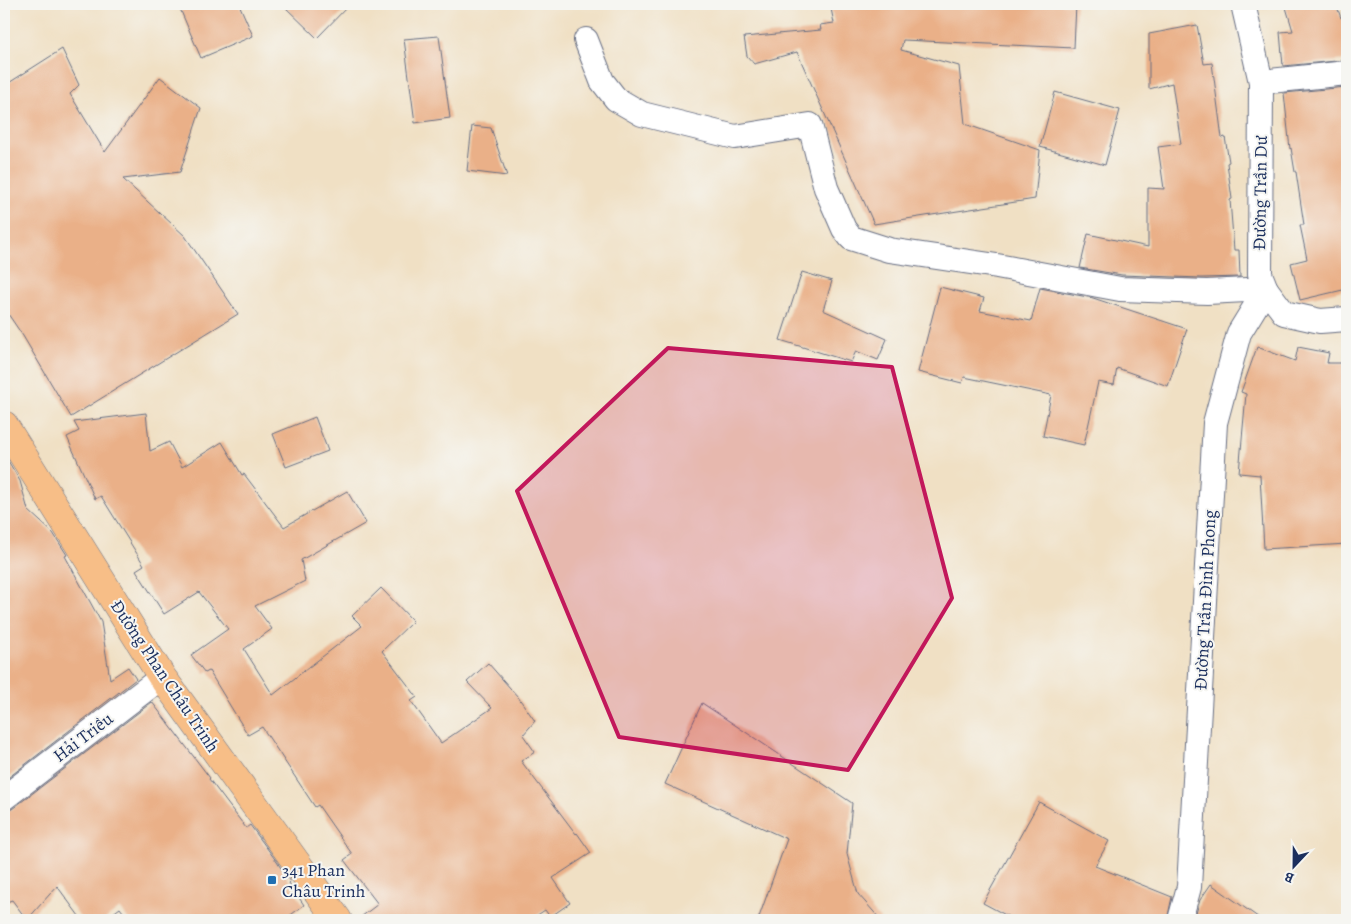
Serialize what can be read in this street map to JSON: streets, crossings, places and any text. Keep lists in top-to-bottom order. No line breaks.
{"streets":{"main road":["Đường Phan Châu Trinh"],"street":["Đường Trần Dư","Đường Trần Đình Phong","Hải Triều"]},"crossings":[["Đường Trần Dư","Đường Trần Đình Phong"],["Đường Phan Châu Trinh","Hải Triều"]],"places":{"transit":["341 Phan Châu Trinh"]},"north":"bottom"}
